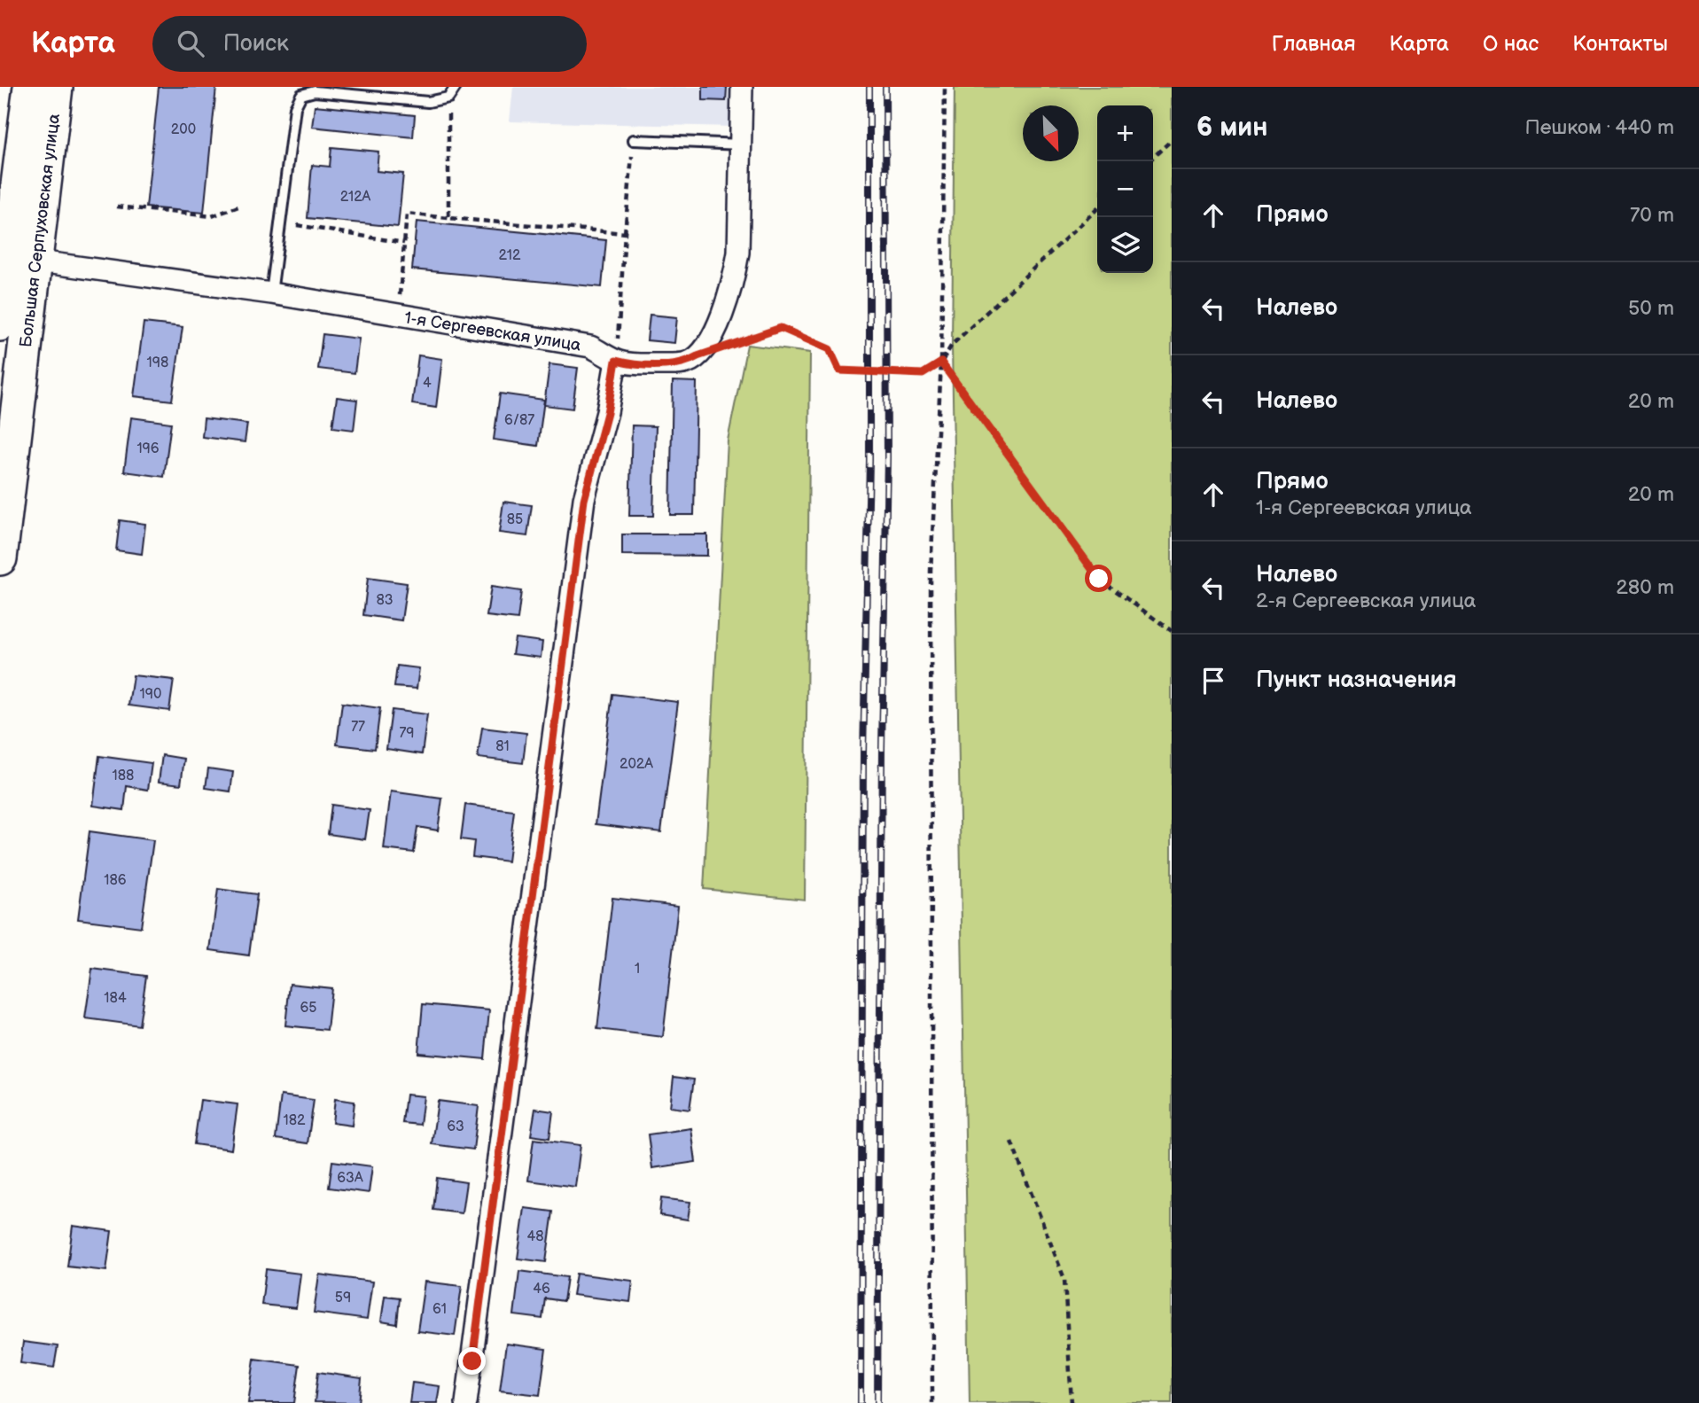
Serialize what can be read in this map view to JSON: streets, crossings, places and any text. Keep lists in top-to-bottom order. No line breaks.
{"streets":{"main road":["Большая Серпуховская улица"],"street":["1-я Сергеевская улица"]},"crossings":[["Большая Серпуховская улица","1-я Сергеевская улица"]],"house_numbers":["200","212А","212","198","4","6/87","196","85","83","190","77","79","81","202А","188","186","1","184","65","182","63","63А","48","46","59","61"],"north":"bottom right","page":{"header":"Карта","search":"Поиск","nav":["Главная","Карта","О нас","Контакты"],"heading":["6 мин","Пешком · 440 m"],"map_buttons":["+","−"],"list":[["Прямо","70 m"],["Налево","50 m"],["Налево","20 m"],["Прямо","1-я Сергеевская улица","20 m"],["Налево","2-я Сергеевская улица","280 m"],"Пункт назначения"]}}
